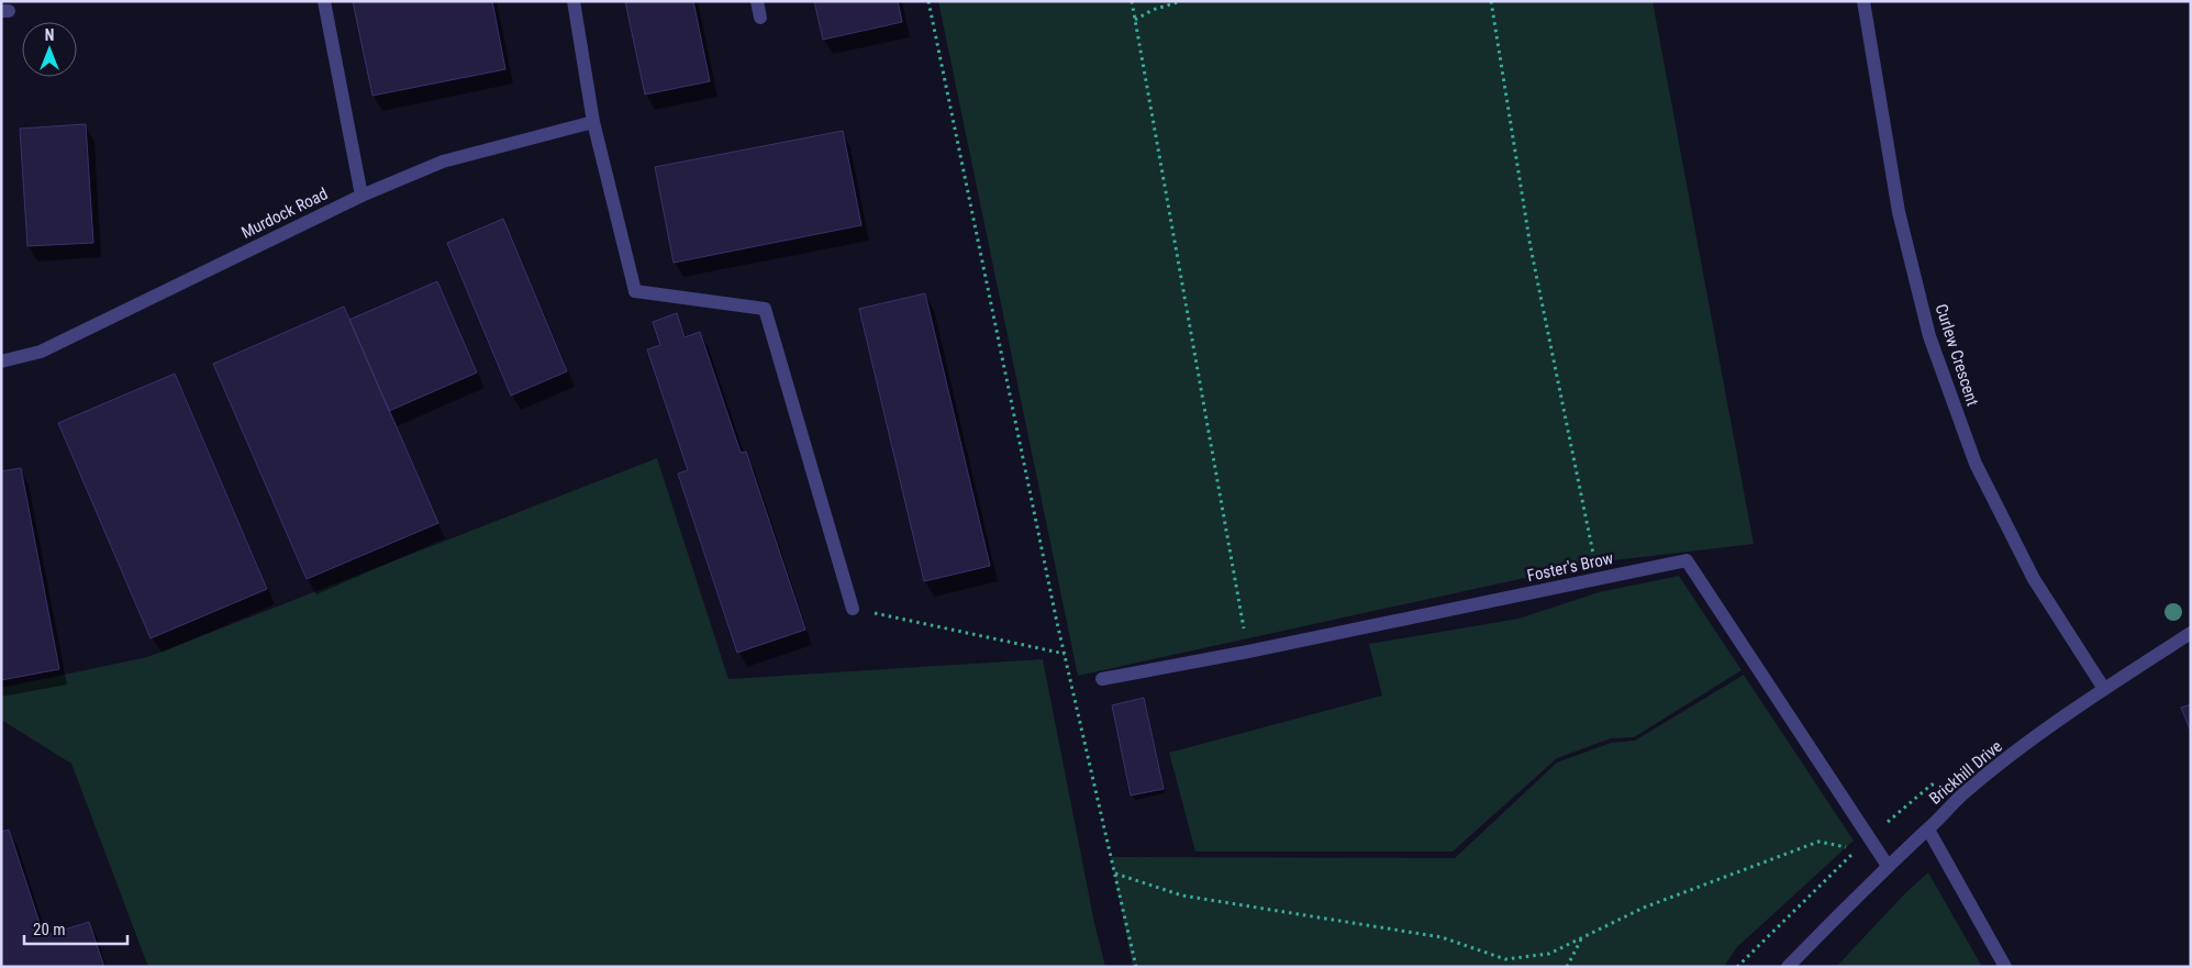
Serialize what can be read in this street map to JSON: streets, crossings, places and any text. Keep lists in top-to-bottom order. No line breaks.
{"streets":{"street":["Murdock Road","Curlew Crescent","Foster's Brow","Brickhill Drive"]},"crossings":[["Curlew Crescent","Brickhill Drive"],["Foster's Brow","Brickhill Drive"]],"scale_bar":"20 m","north":"top"}
